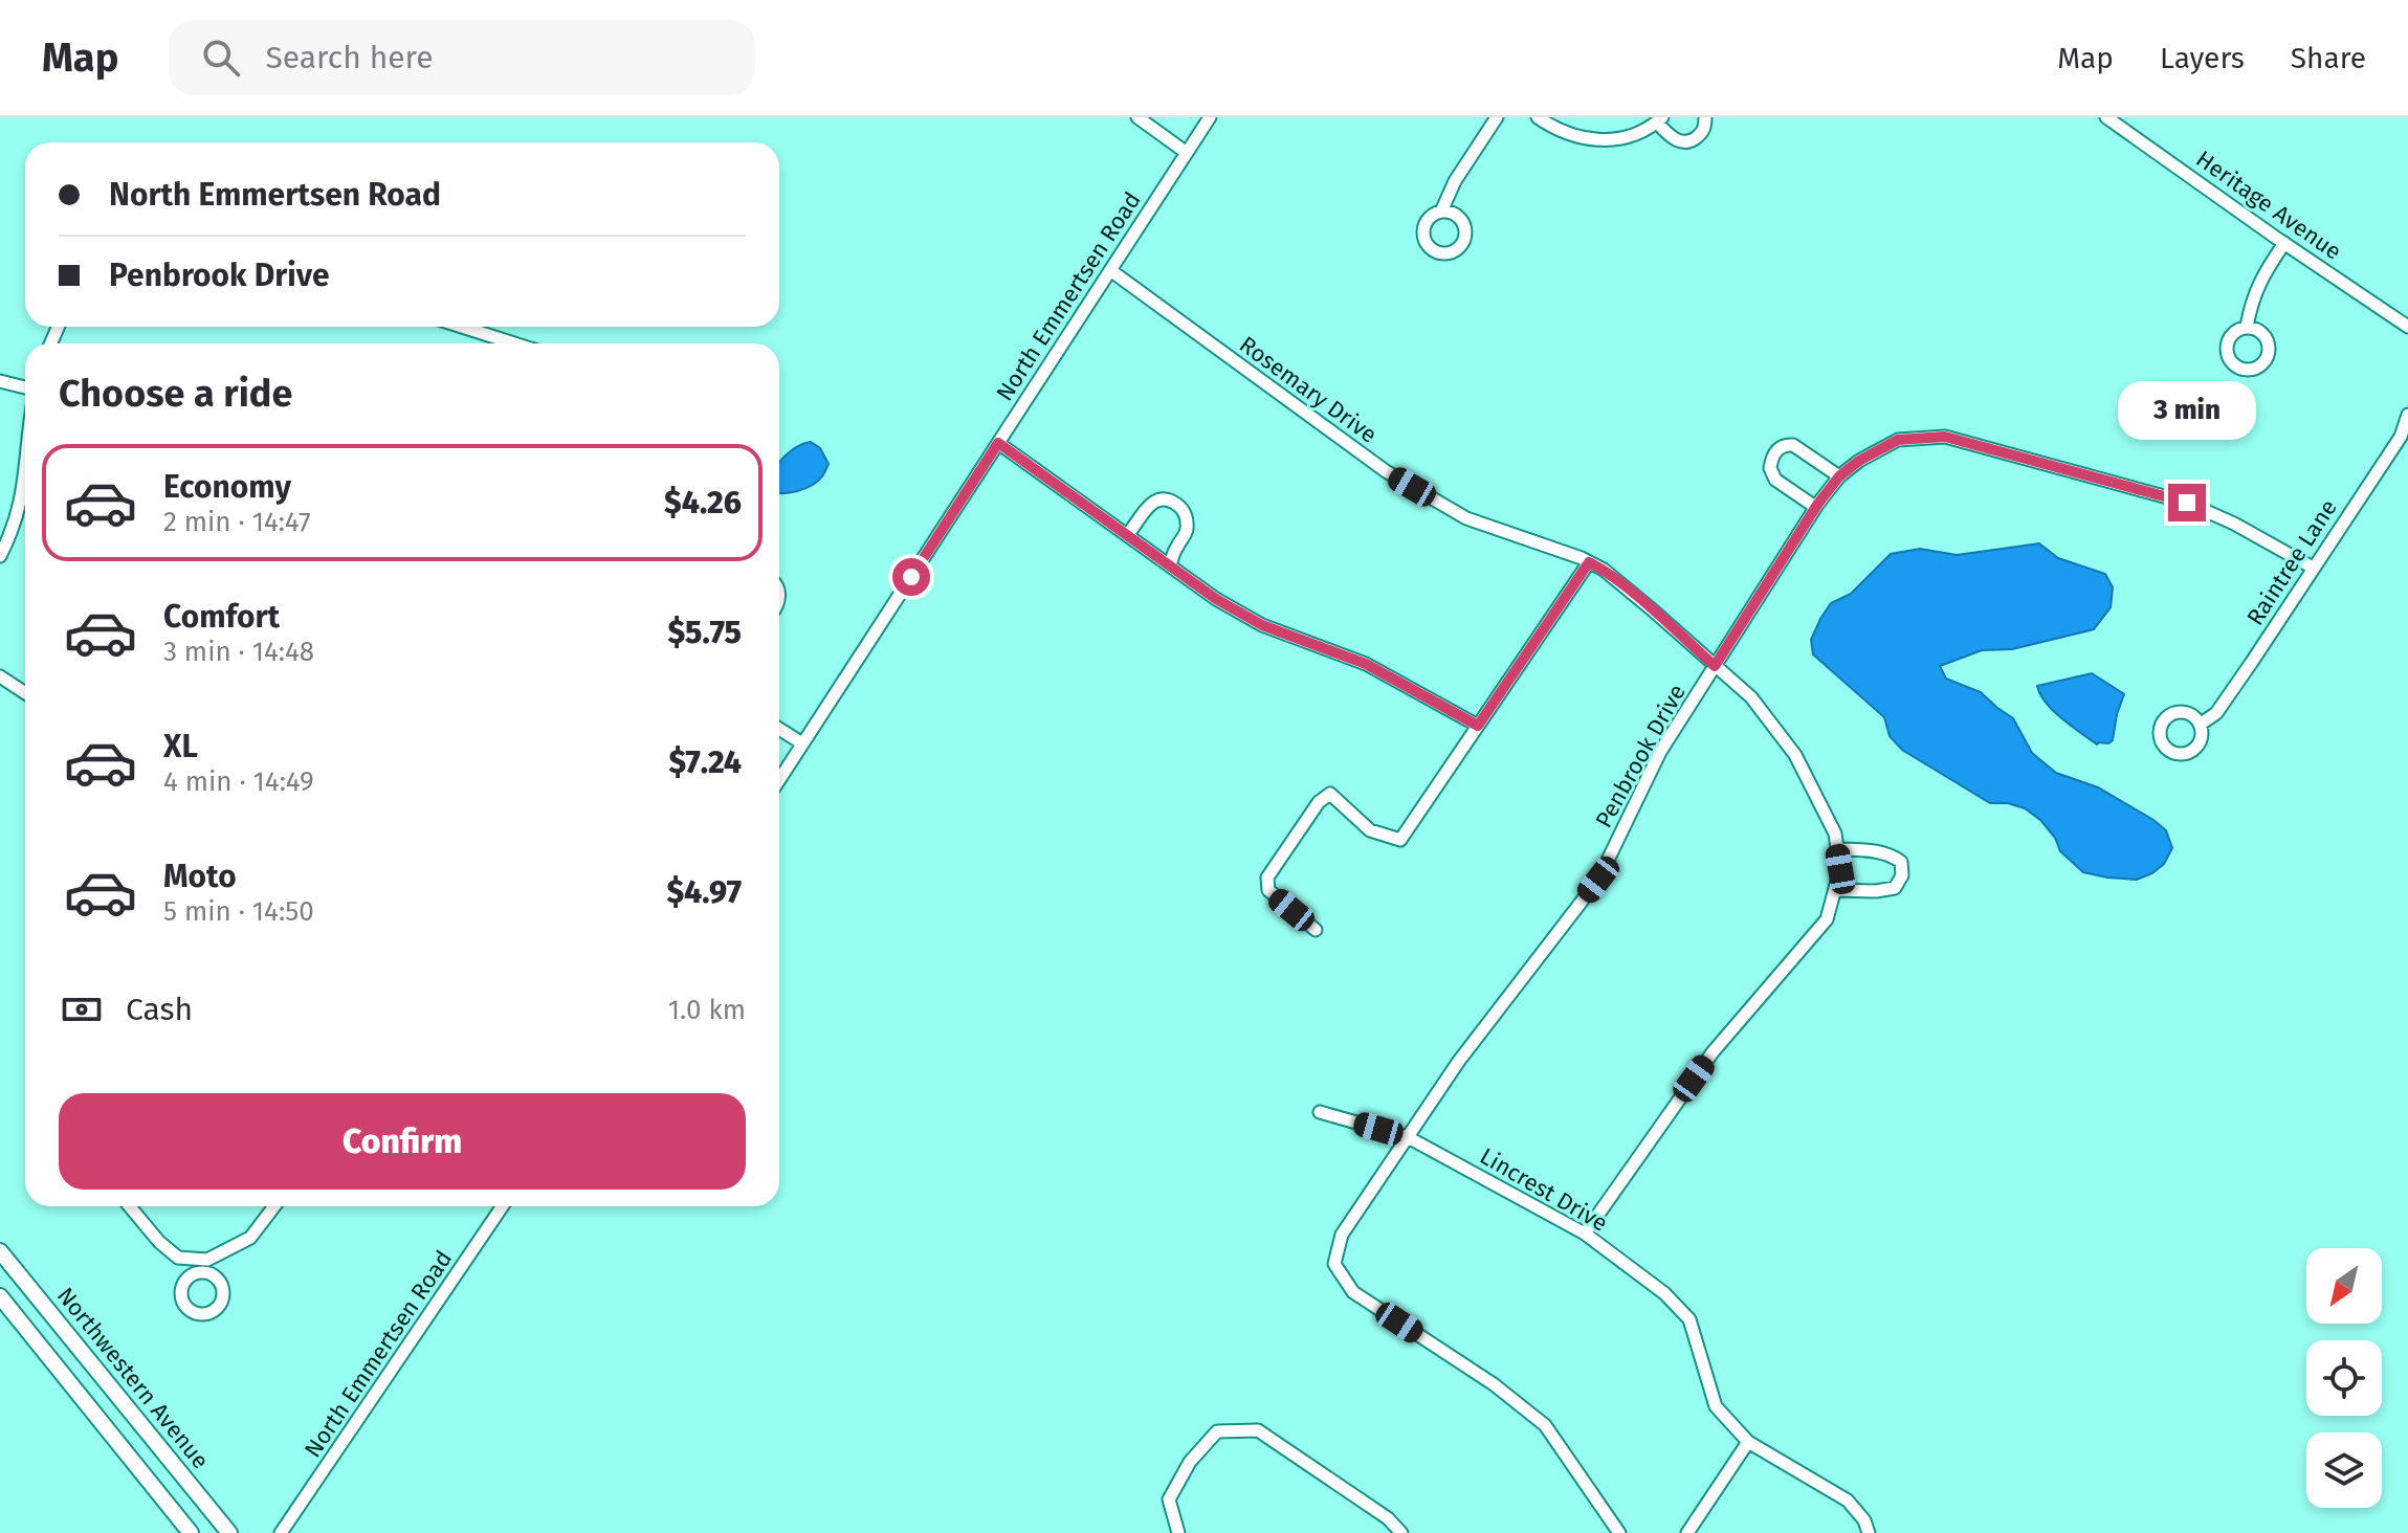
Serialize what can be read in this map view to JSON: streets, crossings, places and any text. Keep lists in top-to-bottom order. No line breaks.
{"streets":{"main road":["Northwestern Avenue"],"street":["Heritage Avenue","North Emmertsen Road","Rosemary Drive","Raintree Lane","Penbrook Drive","Lincrest Drive"]},"crossings":[["North Emmertsen Road","Rosemary Drive"],["Rosemary Drive","Penbrook Drive"],["Rosemary Drive","Lincrest Drive"],["Raintree Lane","Penbrook Drive"],["Penbrook Drive","Lincrest Drive"]],"north":"bottom left","page":{"header":"Map","search":"Search here","nav":["Map","Layers","Share"],"banner":["North Emmertsen Road","Penbrook Drive"],"heading":"Choose a ride","bubble":"3 min","list":[{"name":"Economy","note":"2 min · 14:47","value":"$4.26"},{"name":"Comfort","note":"3 min · 14:48","value":"$5.75"},{"name":"XL","note":"4 min · 14:49","value":"$7.24"},{"name":"Moto","note":"5 min · 14:50","value":"$4.97"}],"pay":["Cash","1.0 km"],"buttons":"Confirm"}}
